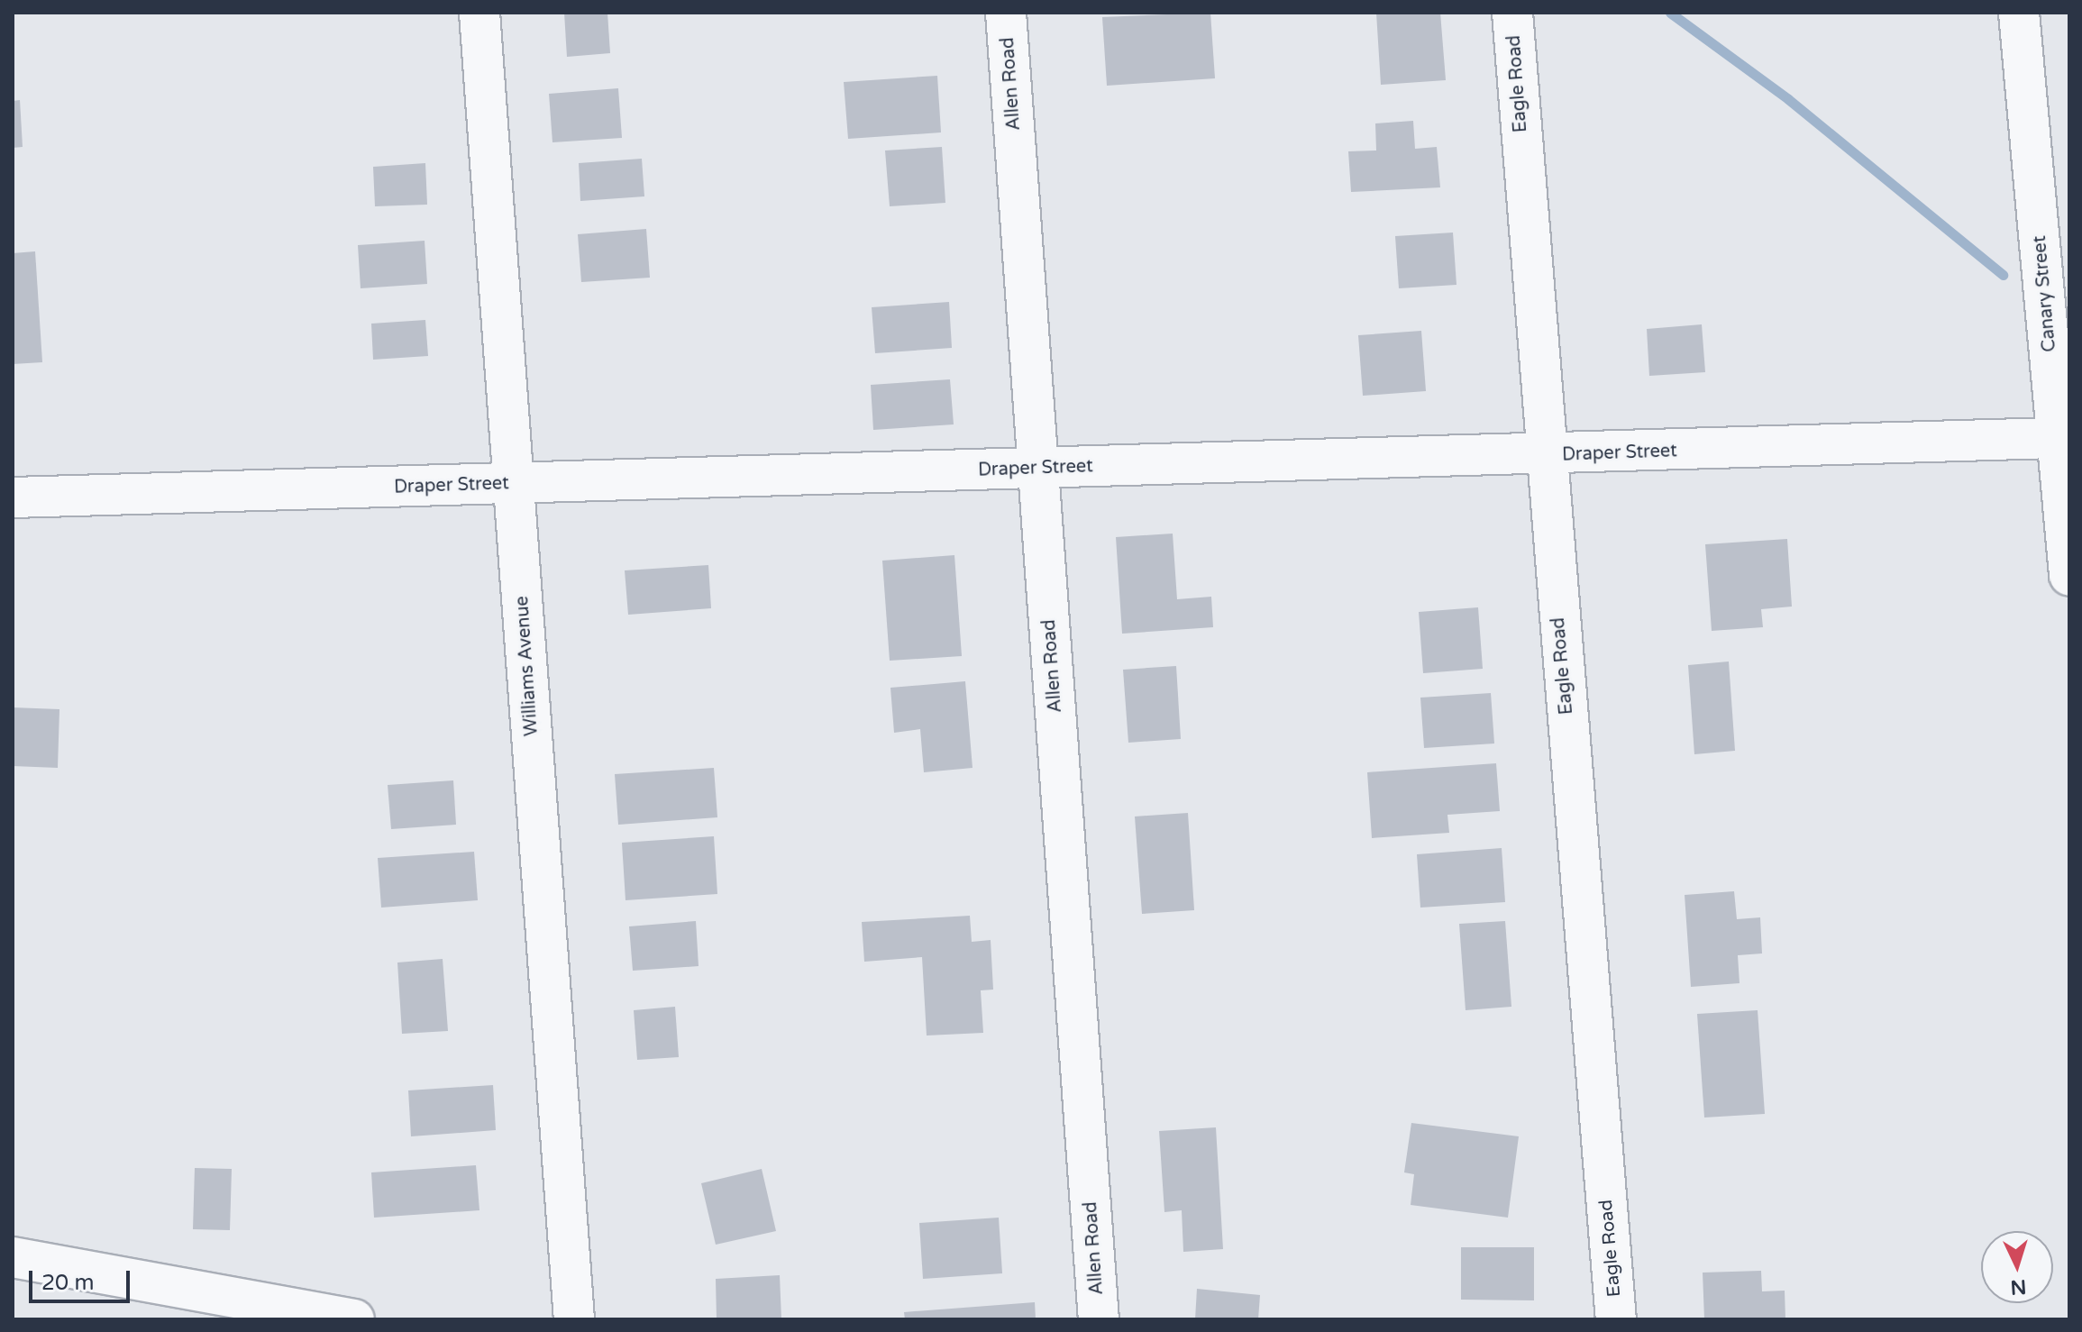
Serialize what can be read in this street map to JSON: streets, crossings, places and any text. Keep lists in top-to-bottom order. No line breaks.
{"streets":{"street":["Allen Road","Eagle Road","Canary Street","Draper Street","Williams Avenue"]},"crossings":[["Allen Road","Draper Street"],["Eagle Road","Draper Street"],["Canary Street","Draper Street"],["Draper Street","Williams Avenue"]],"scale_bar":"20 m","north":"bottom"}
